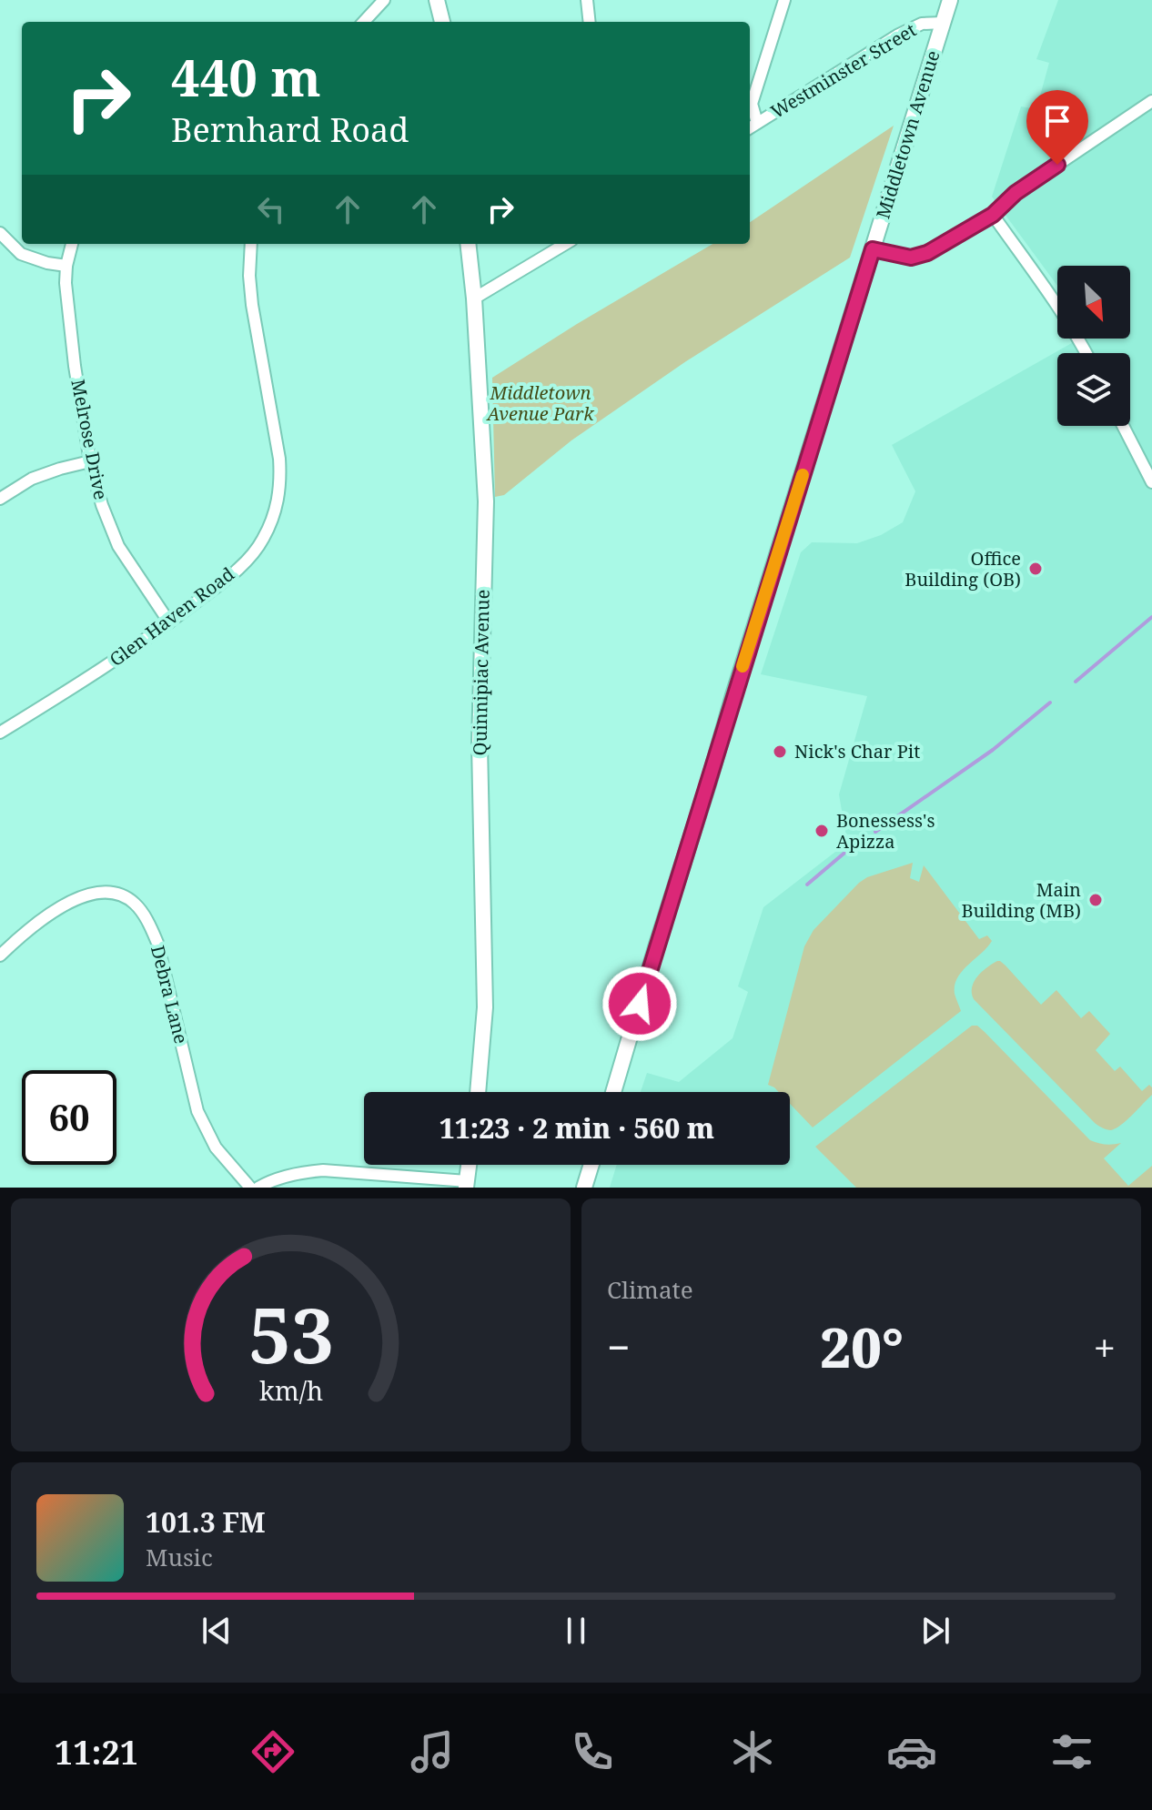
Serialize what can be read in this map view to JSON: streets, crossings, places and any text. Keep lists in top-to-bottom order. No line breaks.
{"streets":{"main road":["Middletown Avenue","Quinnipiac Avenue"],"street":["Westminster Street","Melrose Drive","Glen Haven Road","Debra Lane"]},"crossings":[["Westminster Street","Middletown Avenue"],["Melrose Drive","Glen Haven Road"]],"parks":["Middletown Avenue Park"],"places":["Office Building (OB)","Nick's Char Pit","Bonessess's Apizza","Main Building (MB)"],"north":"bottom right","page":{"turn":["440 m","Bernhard Road"],"limit":"60","trip":"11:23 · 2 min · 560 m","tile":"Climate","heat":["−","20°","+"],"song":["101.3 FM","Music"],"tabs":"11:21","gauge":["53","km/h"]}}
